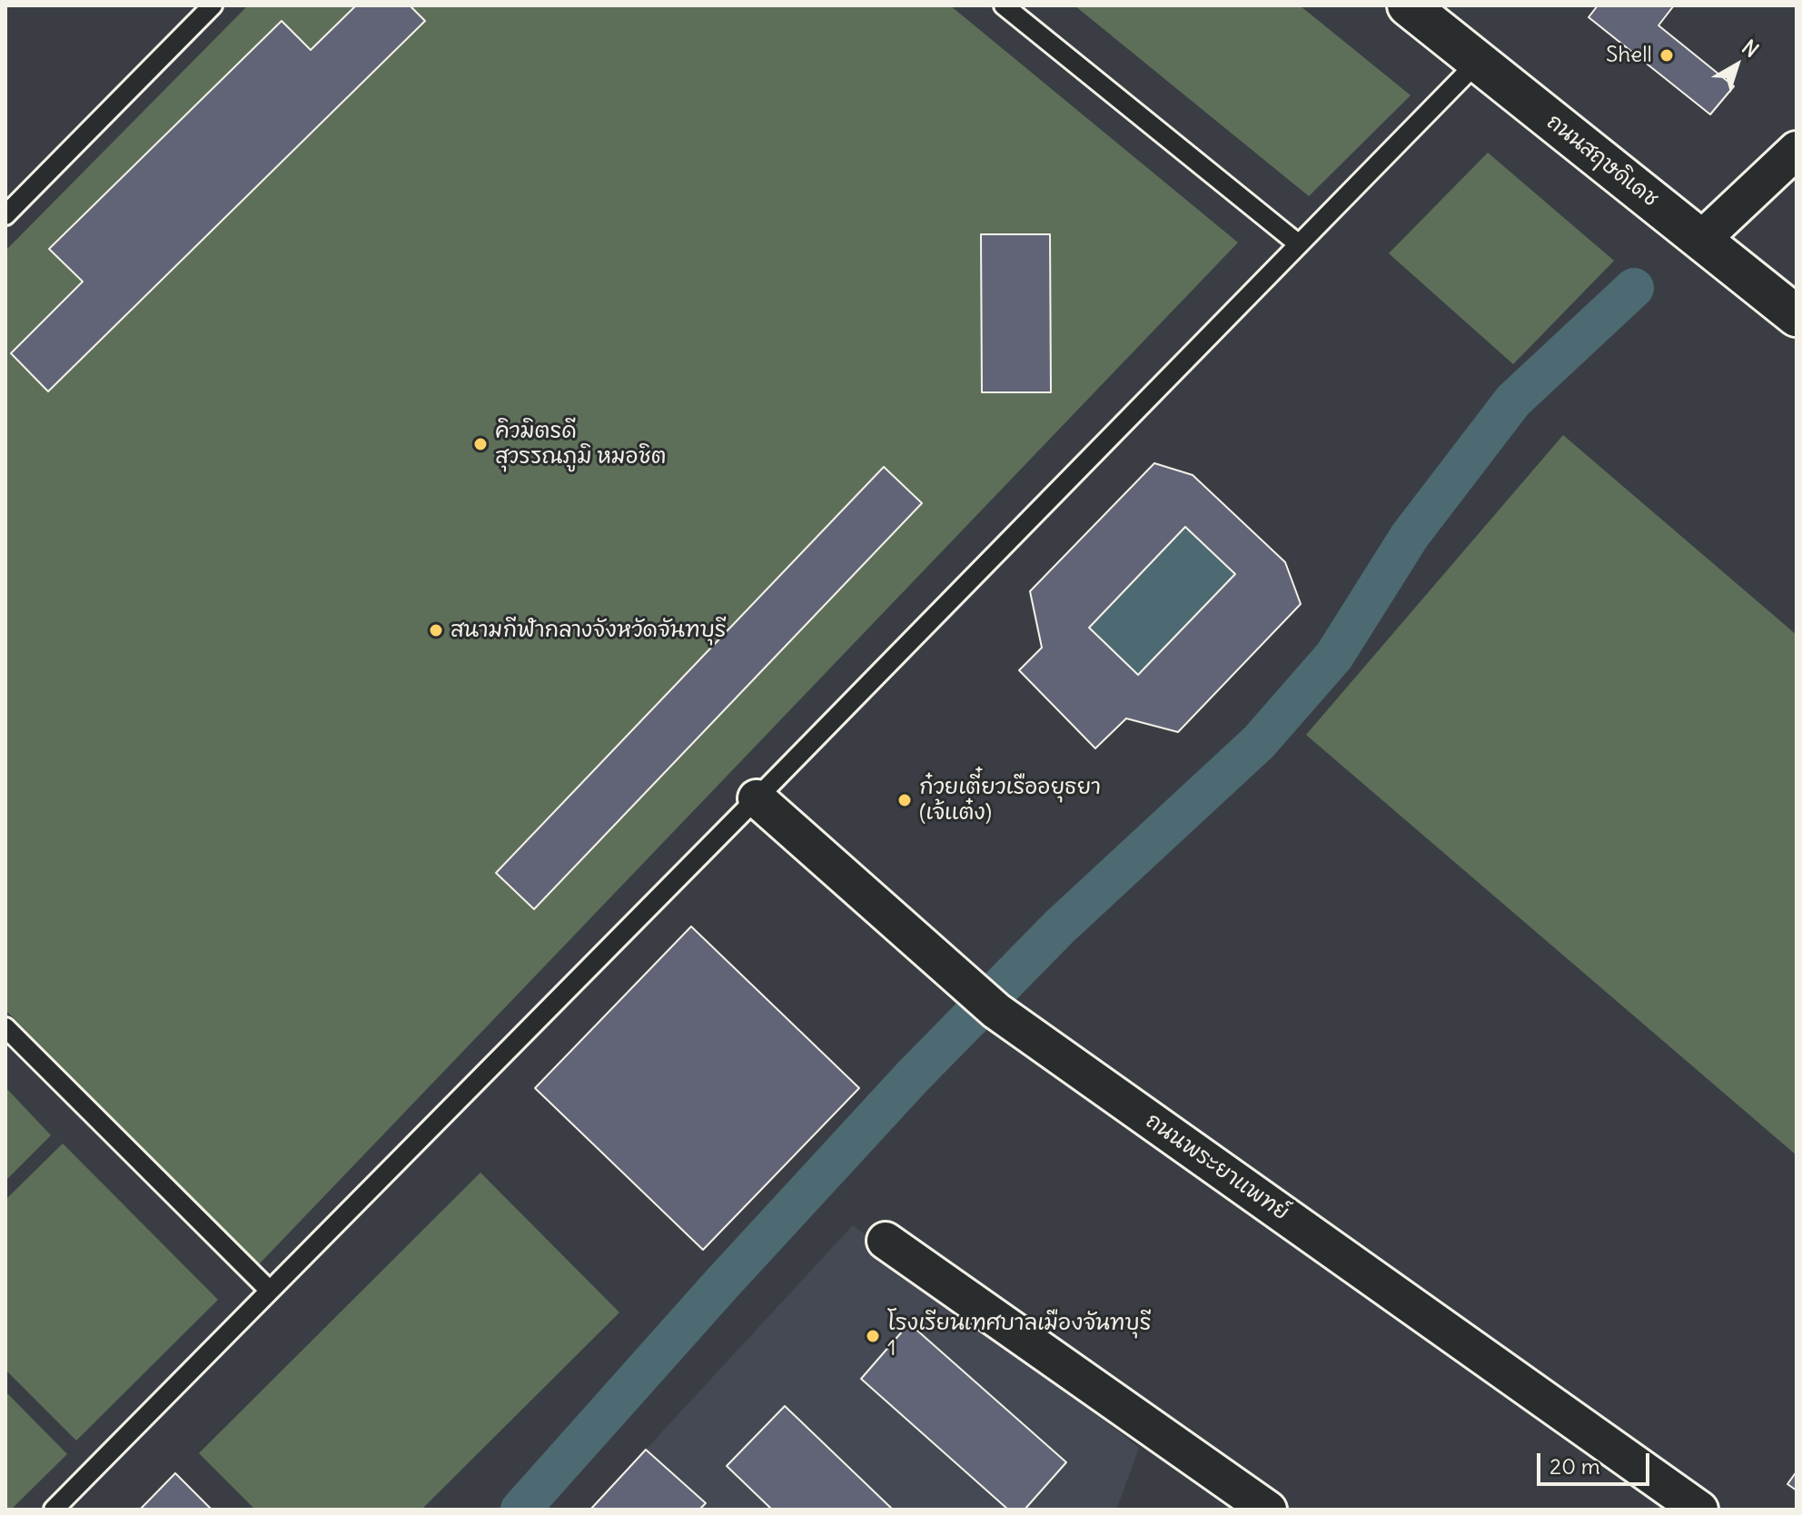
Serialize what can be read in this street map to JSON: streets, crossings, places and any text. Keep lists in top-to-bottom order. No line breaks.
{"streets":{"street":["ถนนสฤษดิเดช","ถนนพระยาแพทย์"]},"places":["Shell","คิวมิตรดี สุวรรณภูมิ หมอชิต","สนามกีฬากลางจังหวัดจันทบุรี","ก๋วยเตี๋ยวเรืออยุธยา (เจ้แต๋ง)","โรงเรียนเทศบาลเมืองจันทบุรี 1"],"scale_bar":"20 m","north":"top right"}
